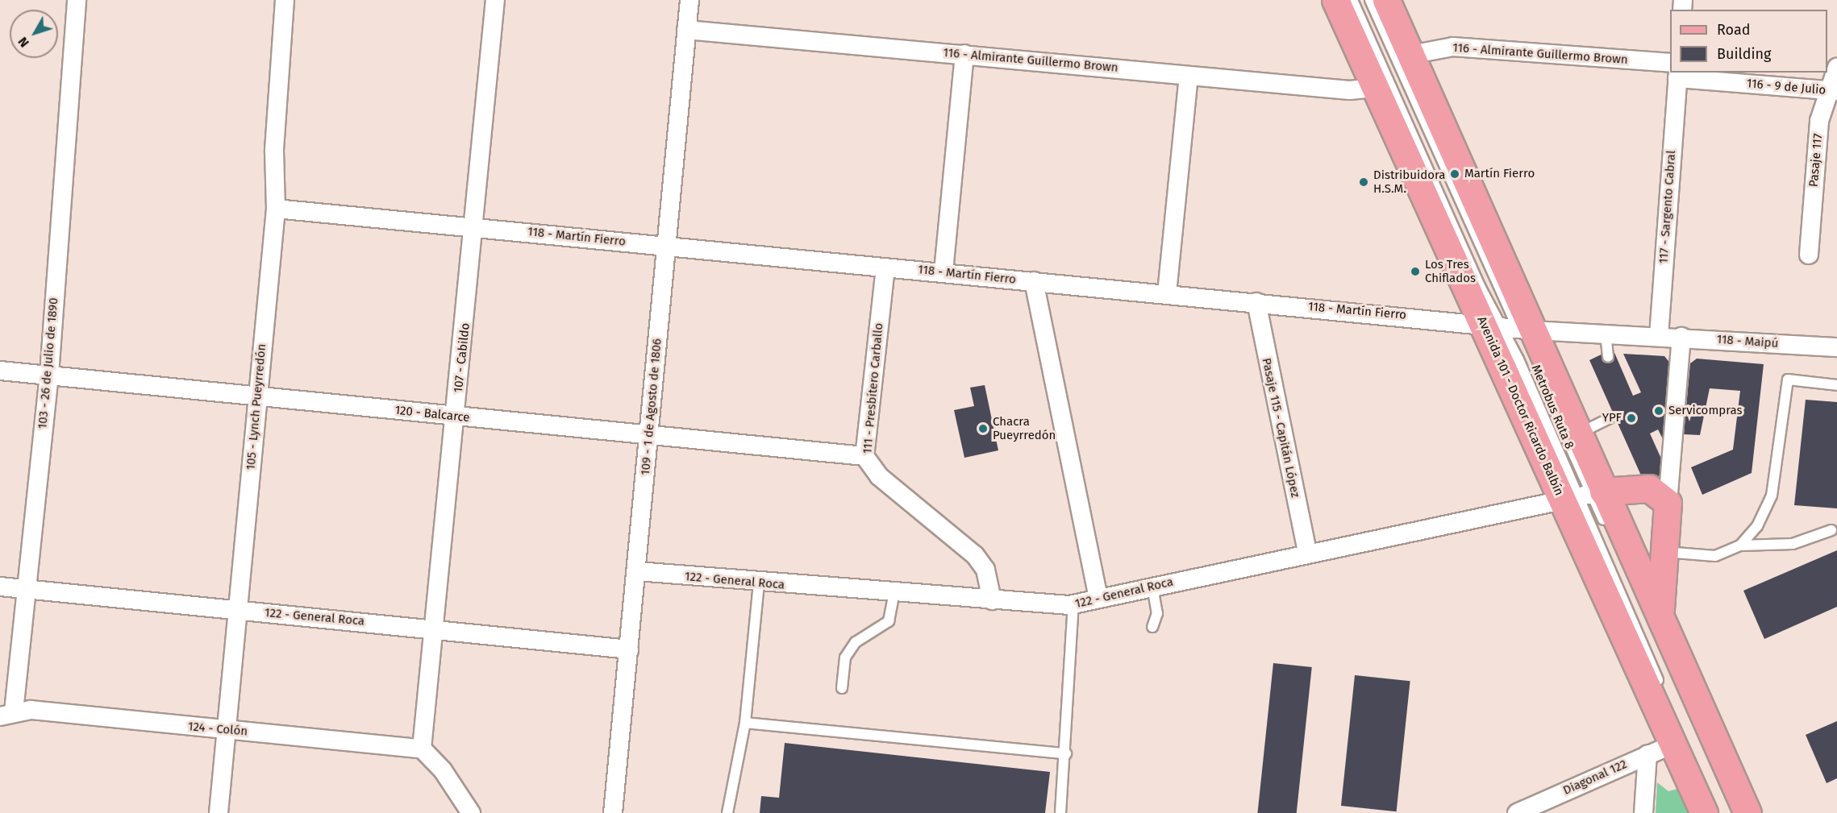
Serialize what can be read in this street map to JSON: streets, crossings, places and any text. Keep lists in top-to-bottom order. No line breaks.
{"streets":{"main road":["Avenida 101 - Doctor Ricardo Balbín"],"street":["116 - Almirante Guillermo Brown","116 - 9 de Julio","Pasaje 117","117 - Sargento Cabral","118 - Martín Fierro","118 - Maipú","107 - Cabildo","103 - 26 de Julio de 1890","111 - Presbítero Carballo","105 - Lynch Pueyrredón","109 - 1 de Agosto de 1806","120 - Balcarce","Pasaje 115 - Capitán López","122 - General Roca","124 - Colón","Diagonal 122"],"lane":["Metrobus Ruta 8"]},"crossings":[["116 - Almirante Guillermo Brown","Avenida 101 - Doctor Ricardo Balbín"],["116 - Almirante Guillermo Brown","109 - 1 de Agosto de 1806"],["116 - 9 de Julio","Pasaje 117"],["117 - Sargento Cabral","118 - Martín Fierro"],["117 - Sargento Cabral","118 - Maipú"],["118 - Martín Fierro","118 - Maipú"],["118 - Martín Fierro","107 - Cabildo"],["118 - Martín Fierro","111 - Presbítero Carballo"],["118 - Martín Fierro","Avenida 101 - Doctor Ricardo Balbín"],["118 - Martín Fierro","105 - Lynch Pueyrredón"],["118 - Martín Fierro","109 - 1 de Agosto de 1806"],["118 - Martín Fierro","Pasaje 115 - Capitán López"],["107 - Cabildo","120 - Balcarce"],["107 - Cabildo","122 - General Roca"],["107 - Cabildo","124 - Colón"],["103 - 26 de Julio de 1890","120 - Balcarce"],["103 - 26 de Julio de 1890","122 - General Roca"],["103 - 26 de Julio de 1890","124 - Colón"],["111 - Presbítero Carballo","120 - Balcarce"],["111 - Presbítero Carballo","122 - General Roca"],["Avenida 101 - Doctor Ricardo Balbín","Metrobus Ruta 8"],["Avenida 101 - Doctor Ricardo Balbín","122 - General Roca"],["Avenida 101 - Doctor Ricardo Balbín","Diagonal 122"],["105 - Lynch Pueyrredón","120 - Balcarce"],["105 - Lynch Pueyrredón","122 - General Roca"],["105 - Lynch Pueyrredón","124 - Colón"],["109 - 1 de Agosto de 1806","120 - Balcarce"],["109 - 1 de Agosto de 1806","122 - General Roca"],["Metrobus Ruta 8","122 - General Roca"],["Pasaje 115 - Capitán López","122 - General Roca"]],"places":["Martín Fierro","Distribuidora H.S.M.","Los Tres Chiflados","Servicompras","YPF","Chacra Pueyrredón"],"legend":["Road","Building"],"north":"bottom left"}
